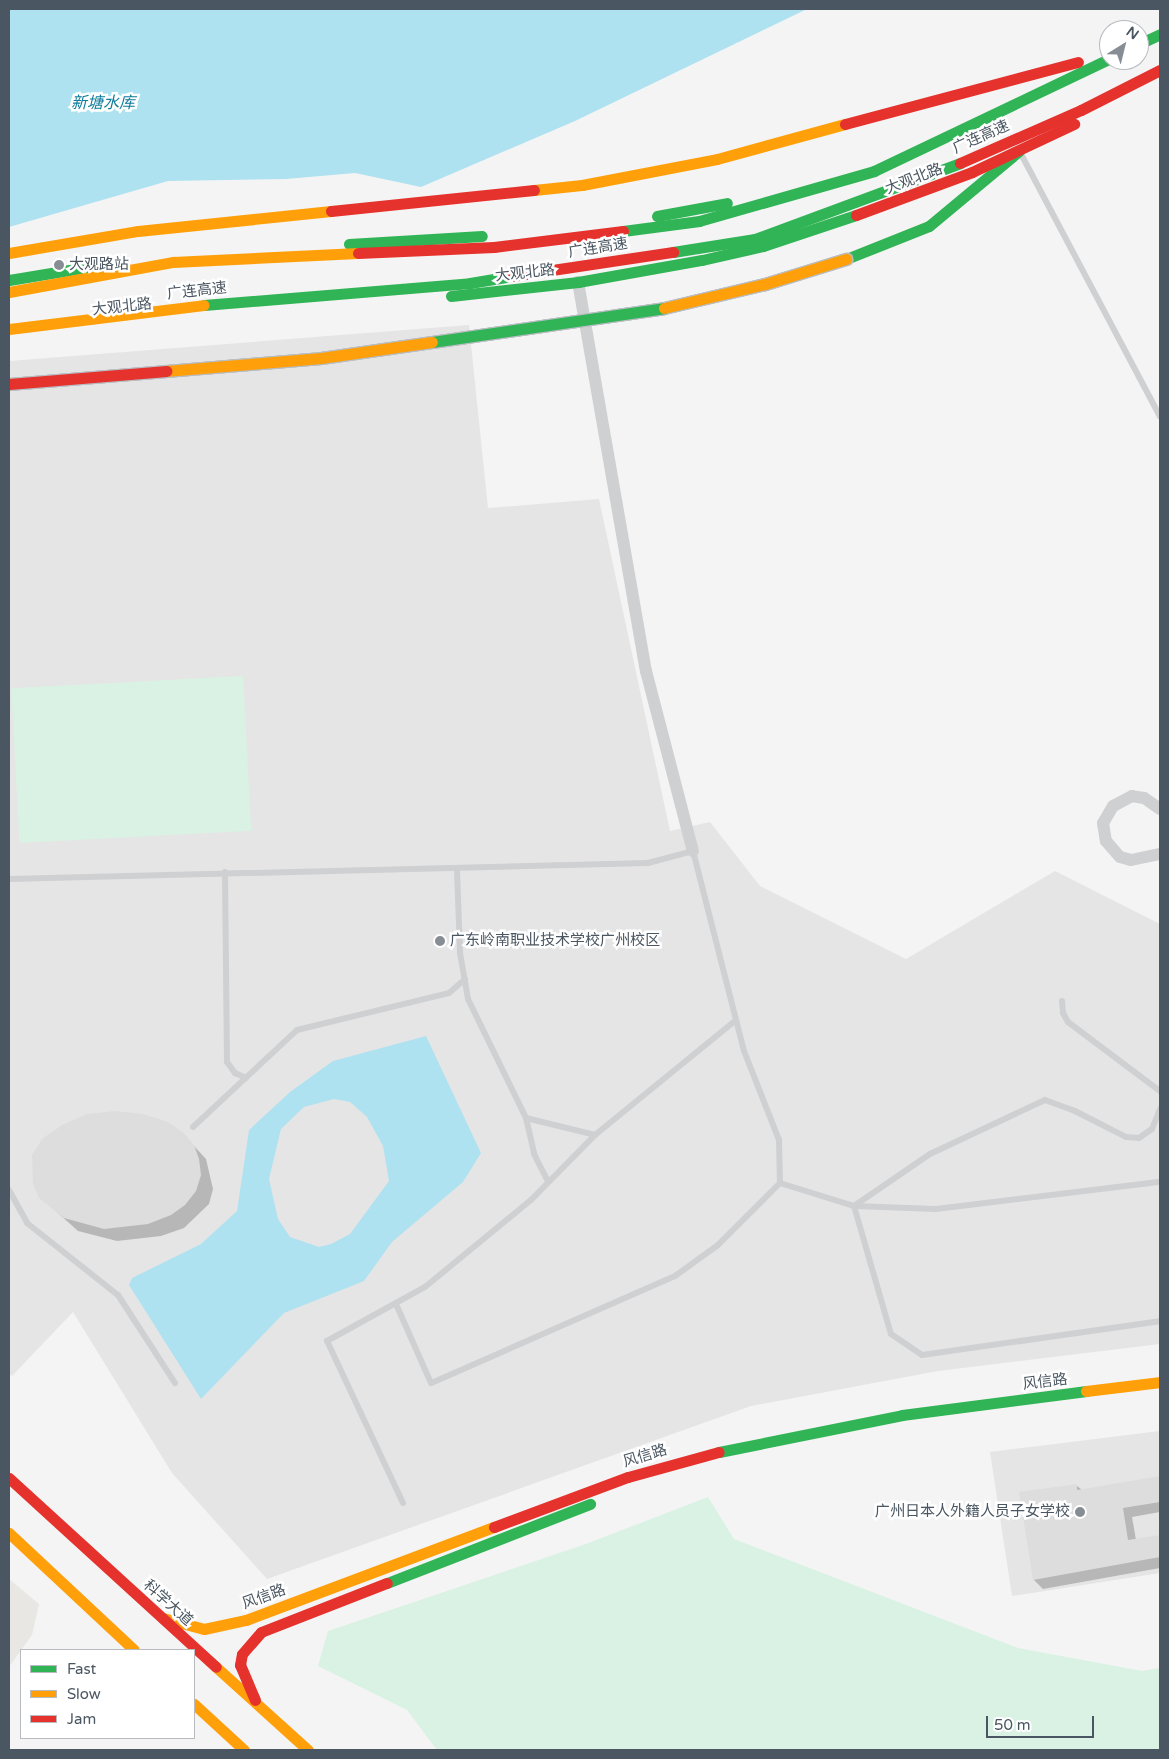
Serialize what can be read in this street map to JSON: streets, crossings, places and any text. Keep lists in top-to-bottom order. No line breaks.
{"streets":{"main road":["广连高速","大观北路","风信路","科学大道"]},"crossings":[["风信路","科学大道"]],"water":["新塘水库"],"places":["大观路站","广东岭南职业技术学校广州校区","广州日本人外籍人员子女学校"],"legend":["Fast","Slow","Jam"],"scale_bar":"50 m","north":"top right"}
